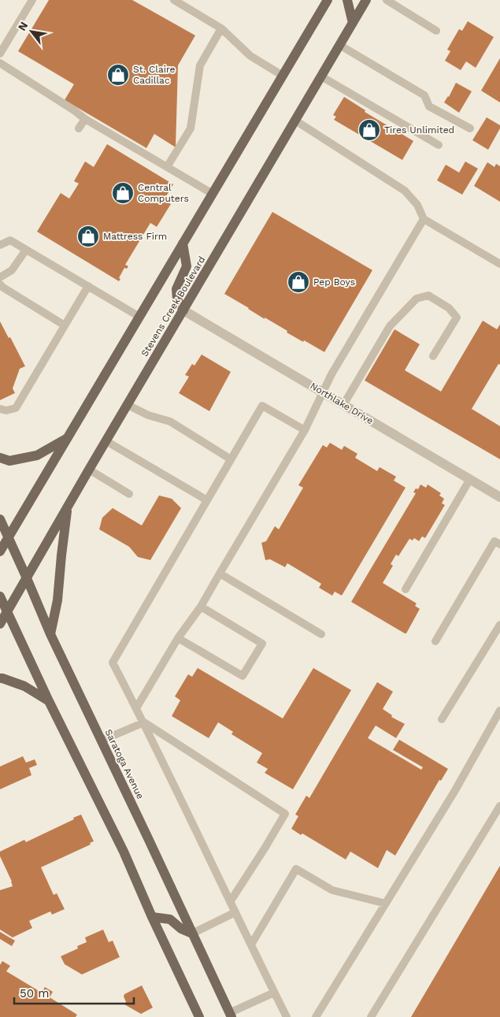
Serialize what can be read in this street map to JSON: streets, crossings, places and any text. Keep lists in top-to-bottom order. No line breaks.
{"streets":{"main road":["Stevens Creek Boulevard","Saratoga Avenue"],"street":["Northlake Drive"]},"crossings":[["Stevens Creek Boulevard","Northlake Drive"],["Stevens Creek Boulevard","Saratoga Avenue"]],"places":{"shop":["St. Claire Cadillac","Tires Unlimited","Central Computers","Mattress Firm","Pep Boys"]},"scale_bar":"50 m","north":"top left"}
